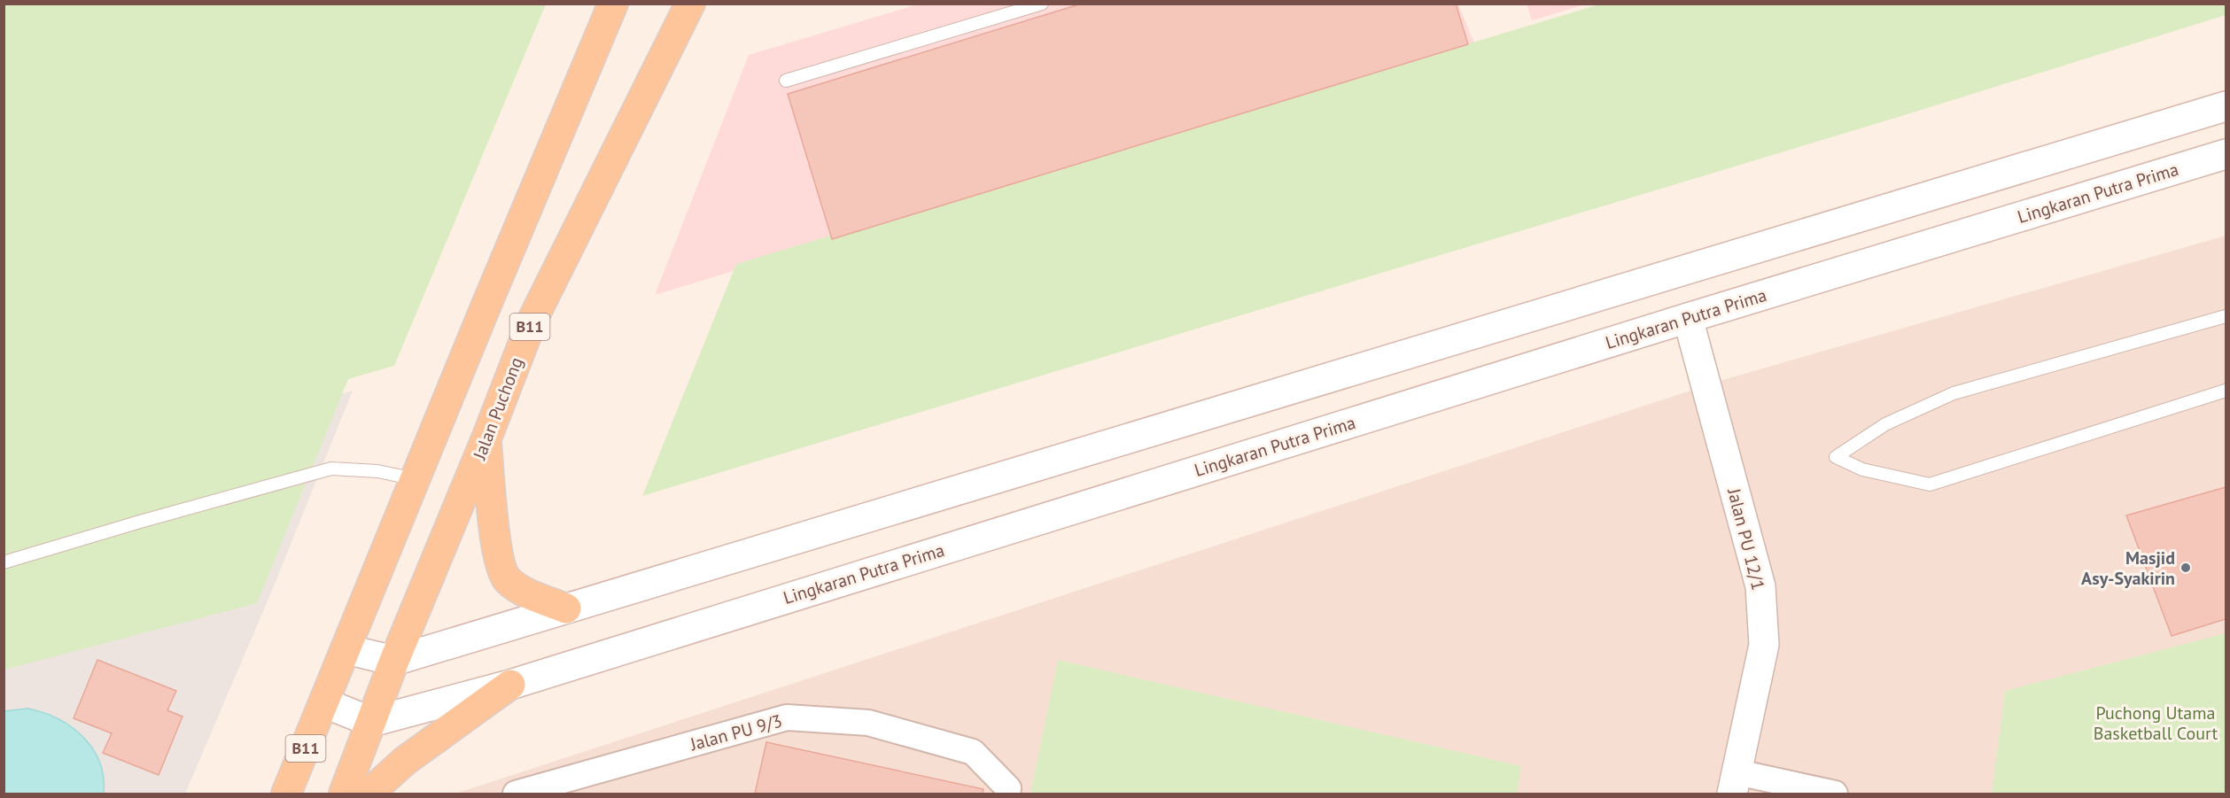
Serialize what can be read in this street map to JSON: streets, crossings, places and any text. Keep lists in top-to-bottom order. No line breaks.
{"streets":{"main road":["Lingkaran Putra Prima","B11","Jalan Puchong","Jalan PU 12/1"],"street":["Jalan PU 9/3"]},"crossings":[["Lingkaran Putra Prima","Jalan Puchong"],["Lingkaran Putra Prima","Jalan PU 12/1"]],"parks":["Puchong Utama Basketball Court"],"places":["Masjid Asy-Syakirin"]}
